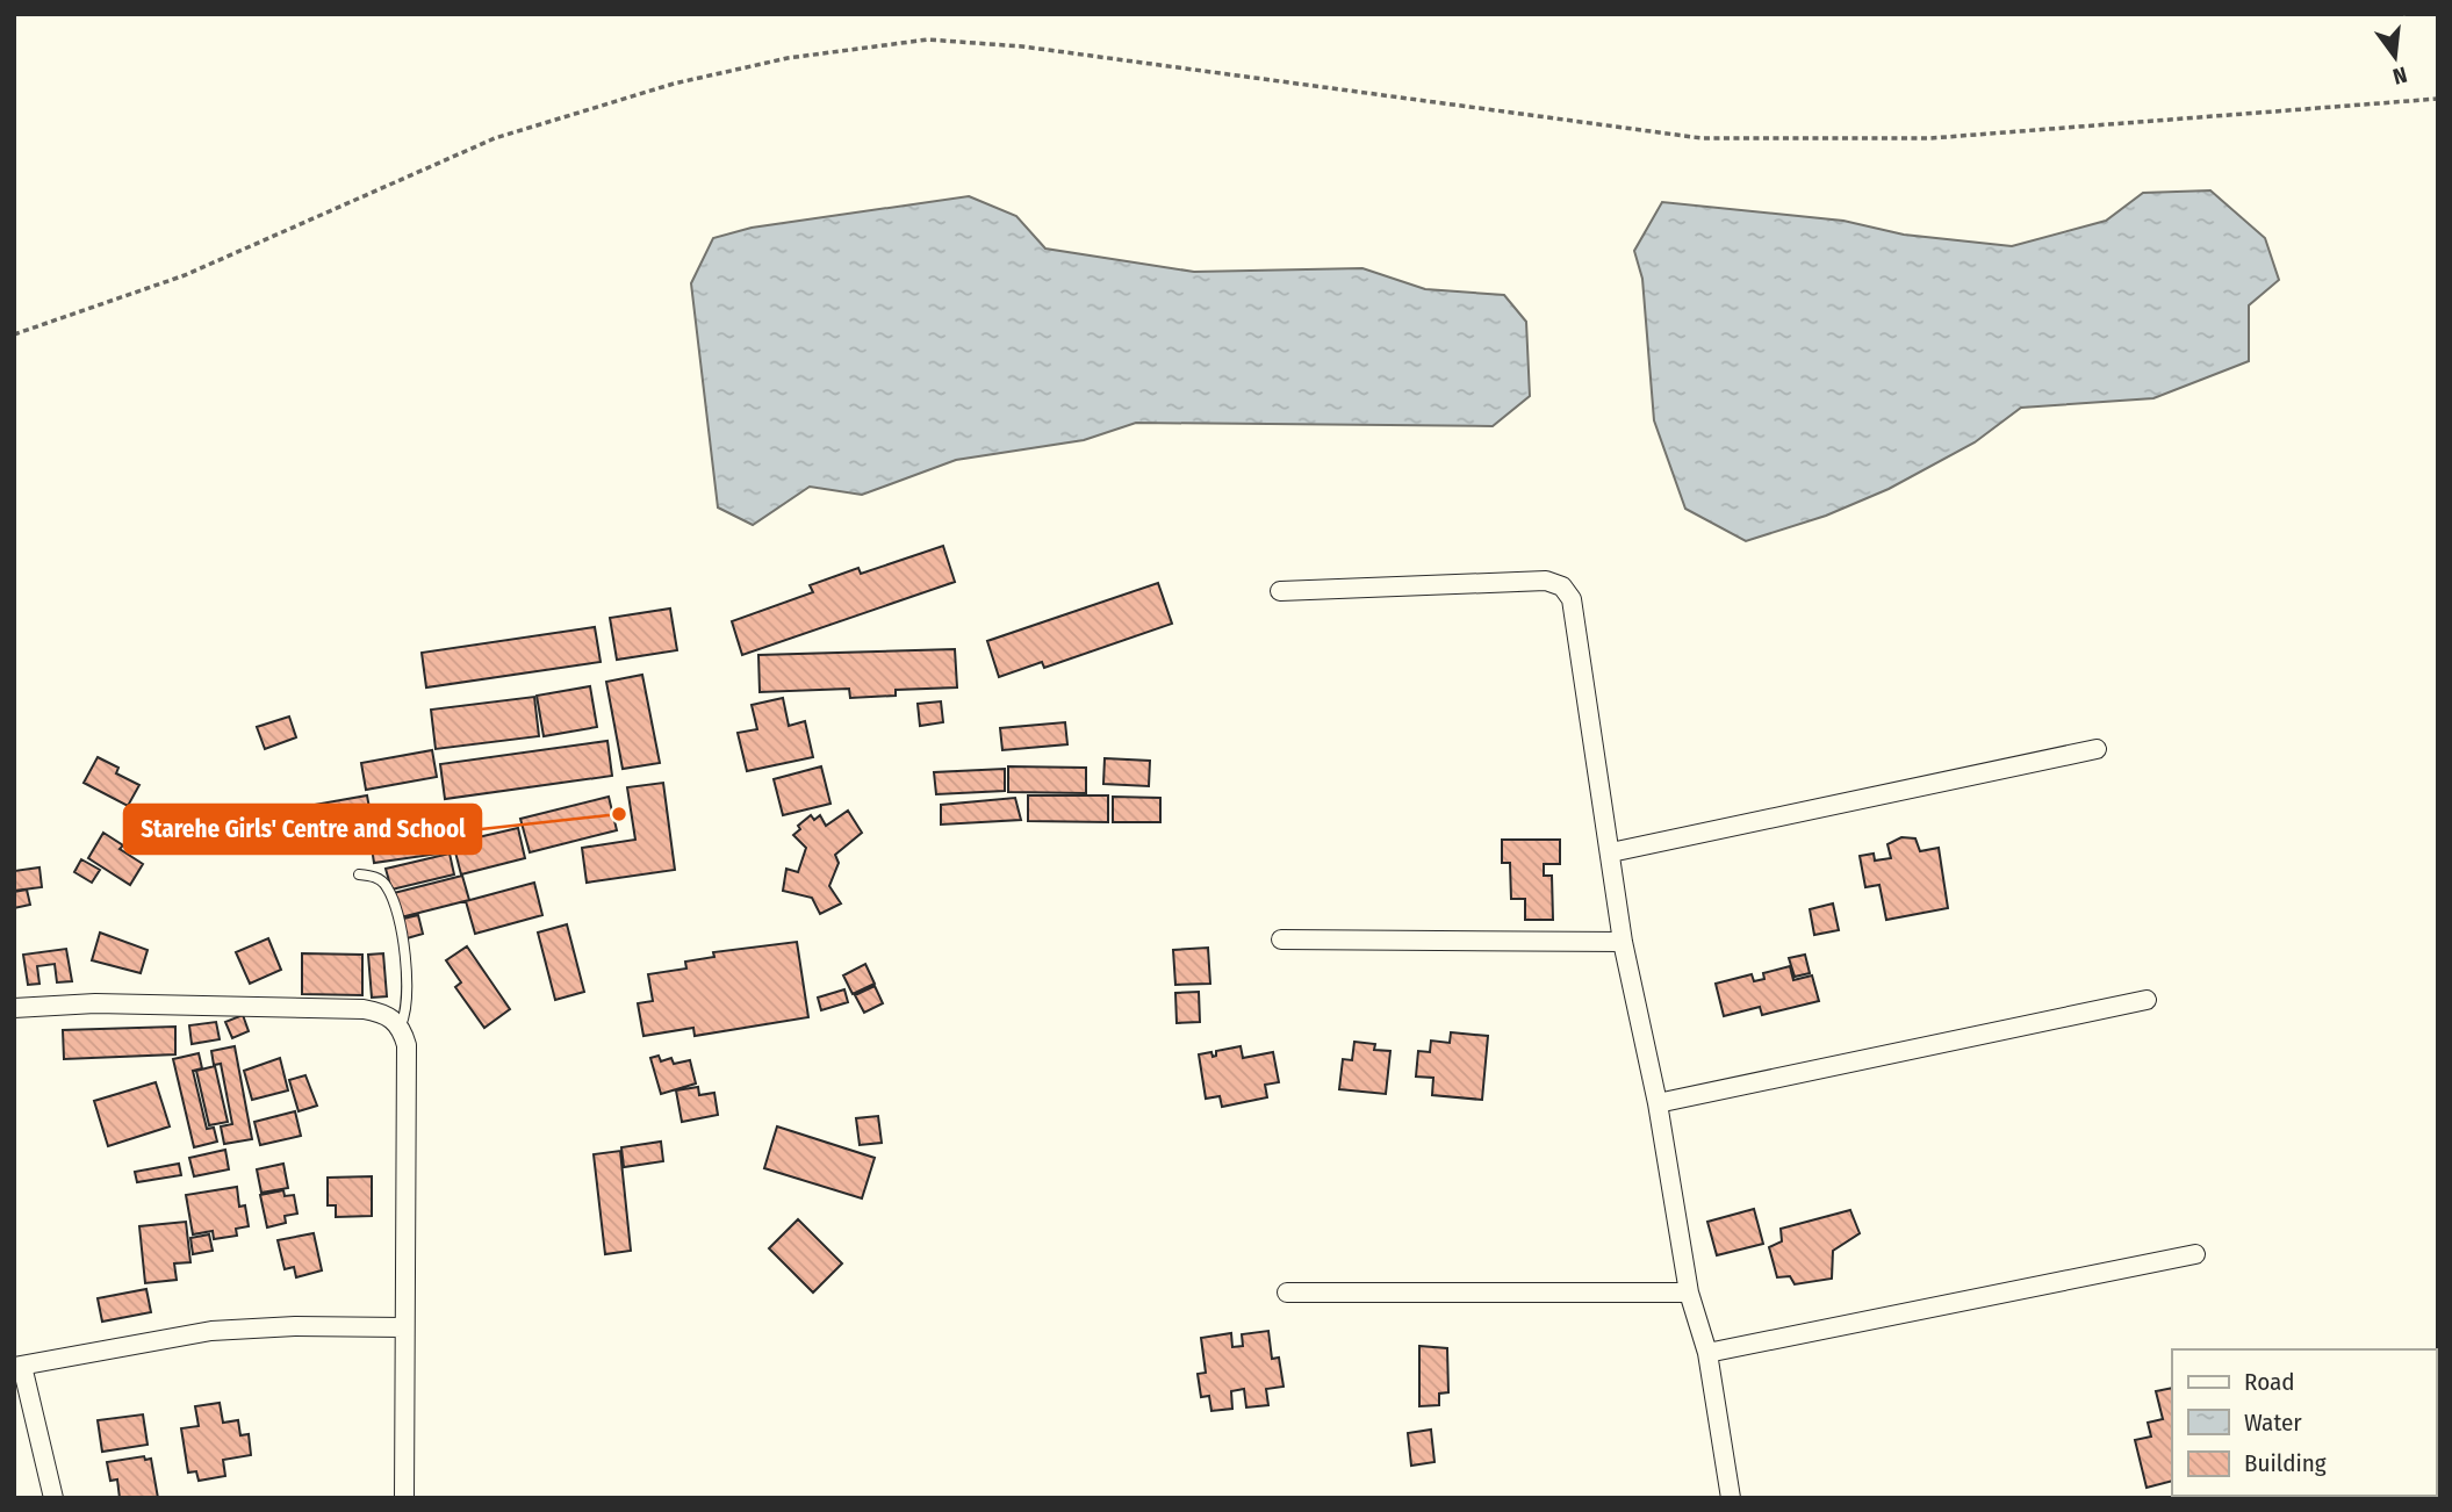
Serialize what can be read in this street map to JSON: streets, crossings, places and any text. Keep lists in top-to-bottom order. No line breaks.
{"places":["Starehe Girls' Centre and School"],"legend":["Road","Water","Building"],"north":"bottom"}
